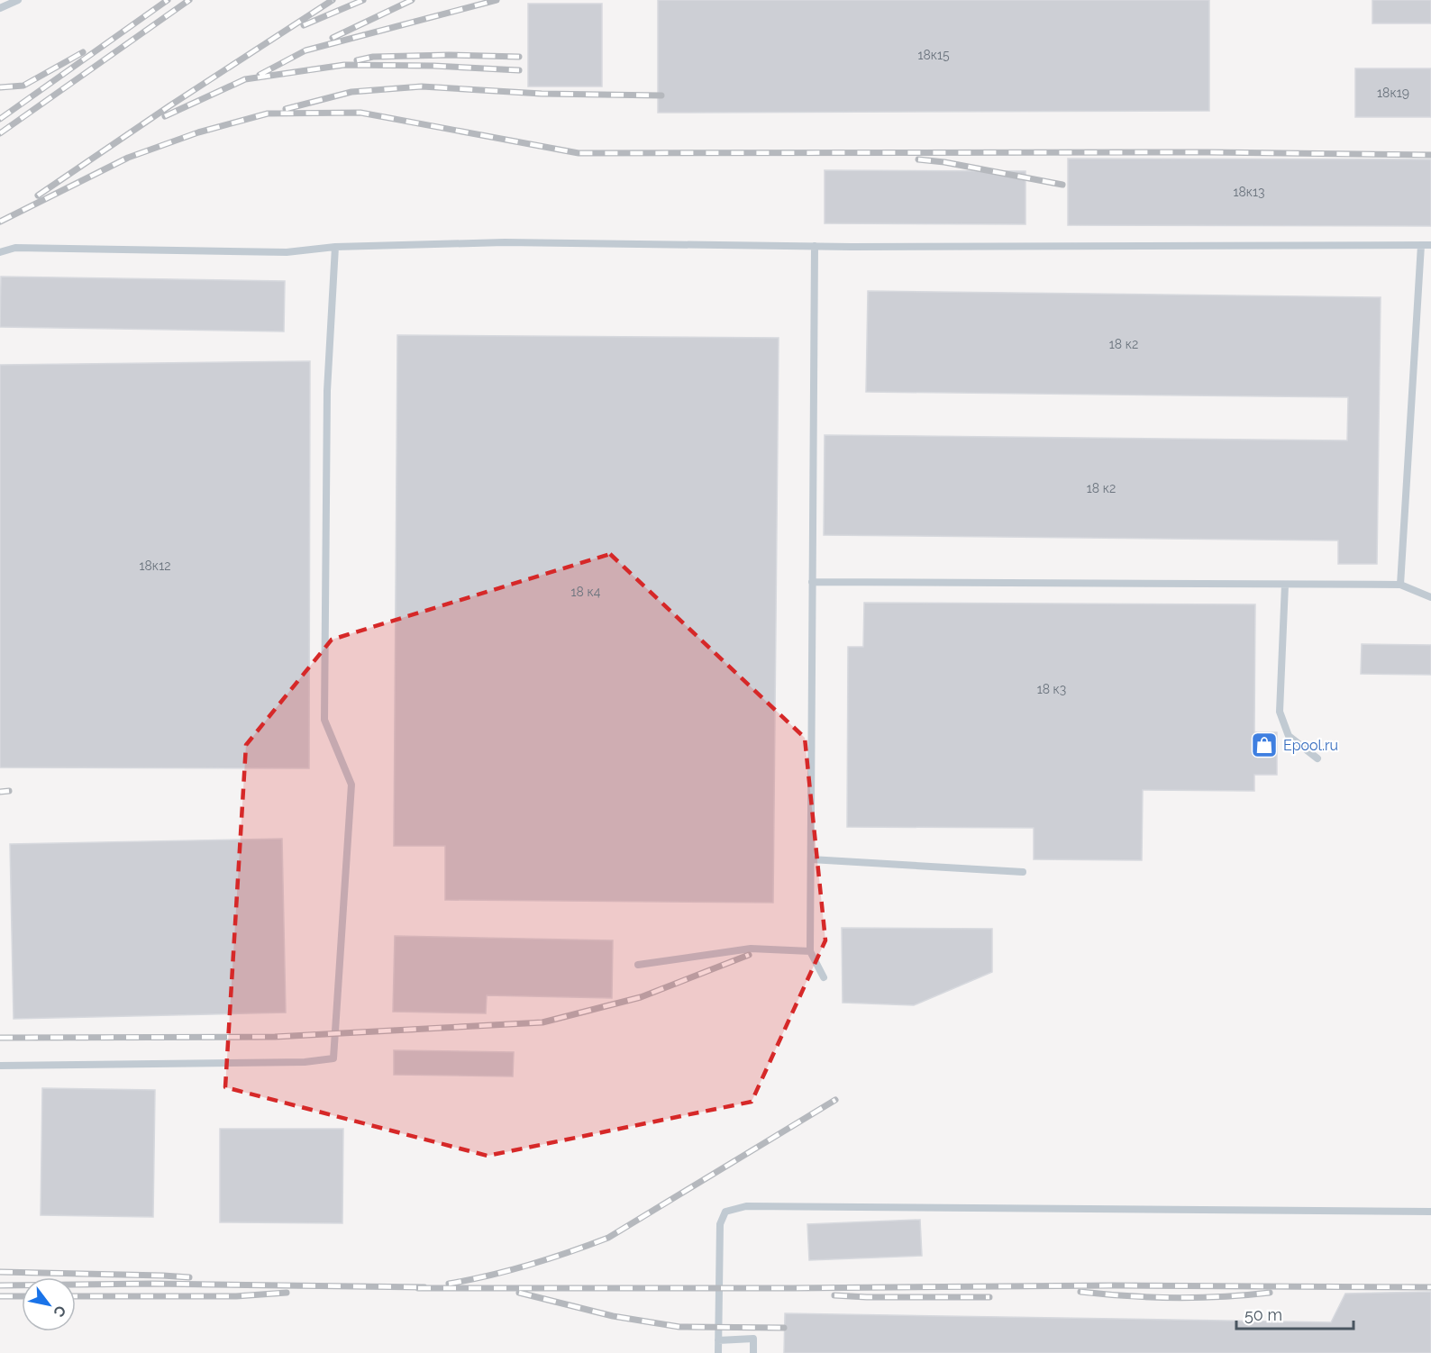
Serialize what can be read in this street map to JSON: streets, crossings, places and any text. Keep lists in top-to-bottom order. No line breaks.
{"places":{"shop":["Epool.ru"]},"house_numbers":["18к15","18к19","18к13","18 к2","18 к2","18к12","18 к4","18 к3"],"scale_bar":"50 m","north":"bottom right"}
